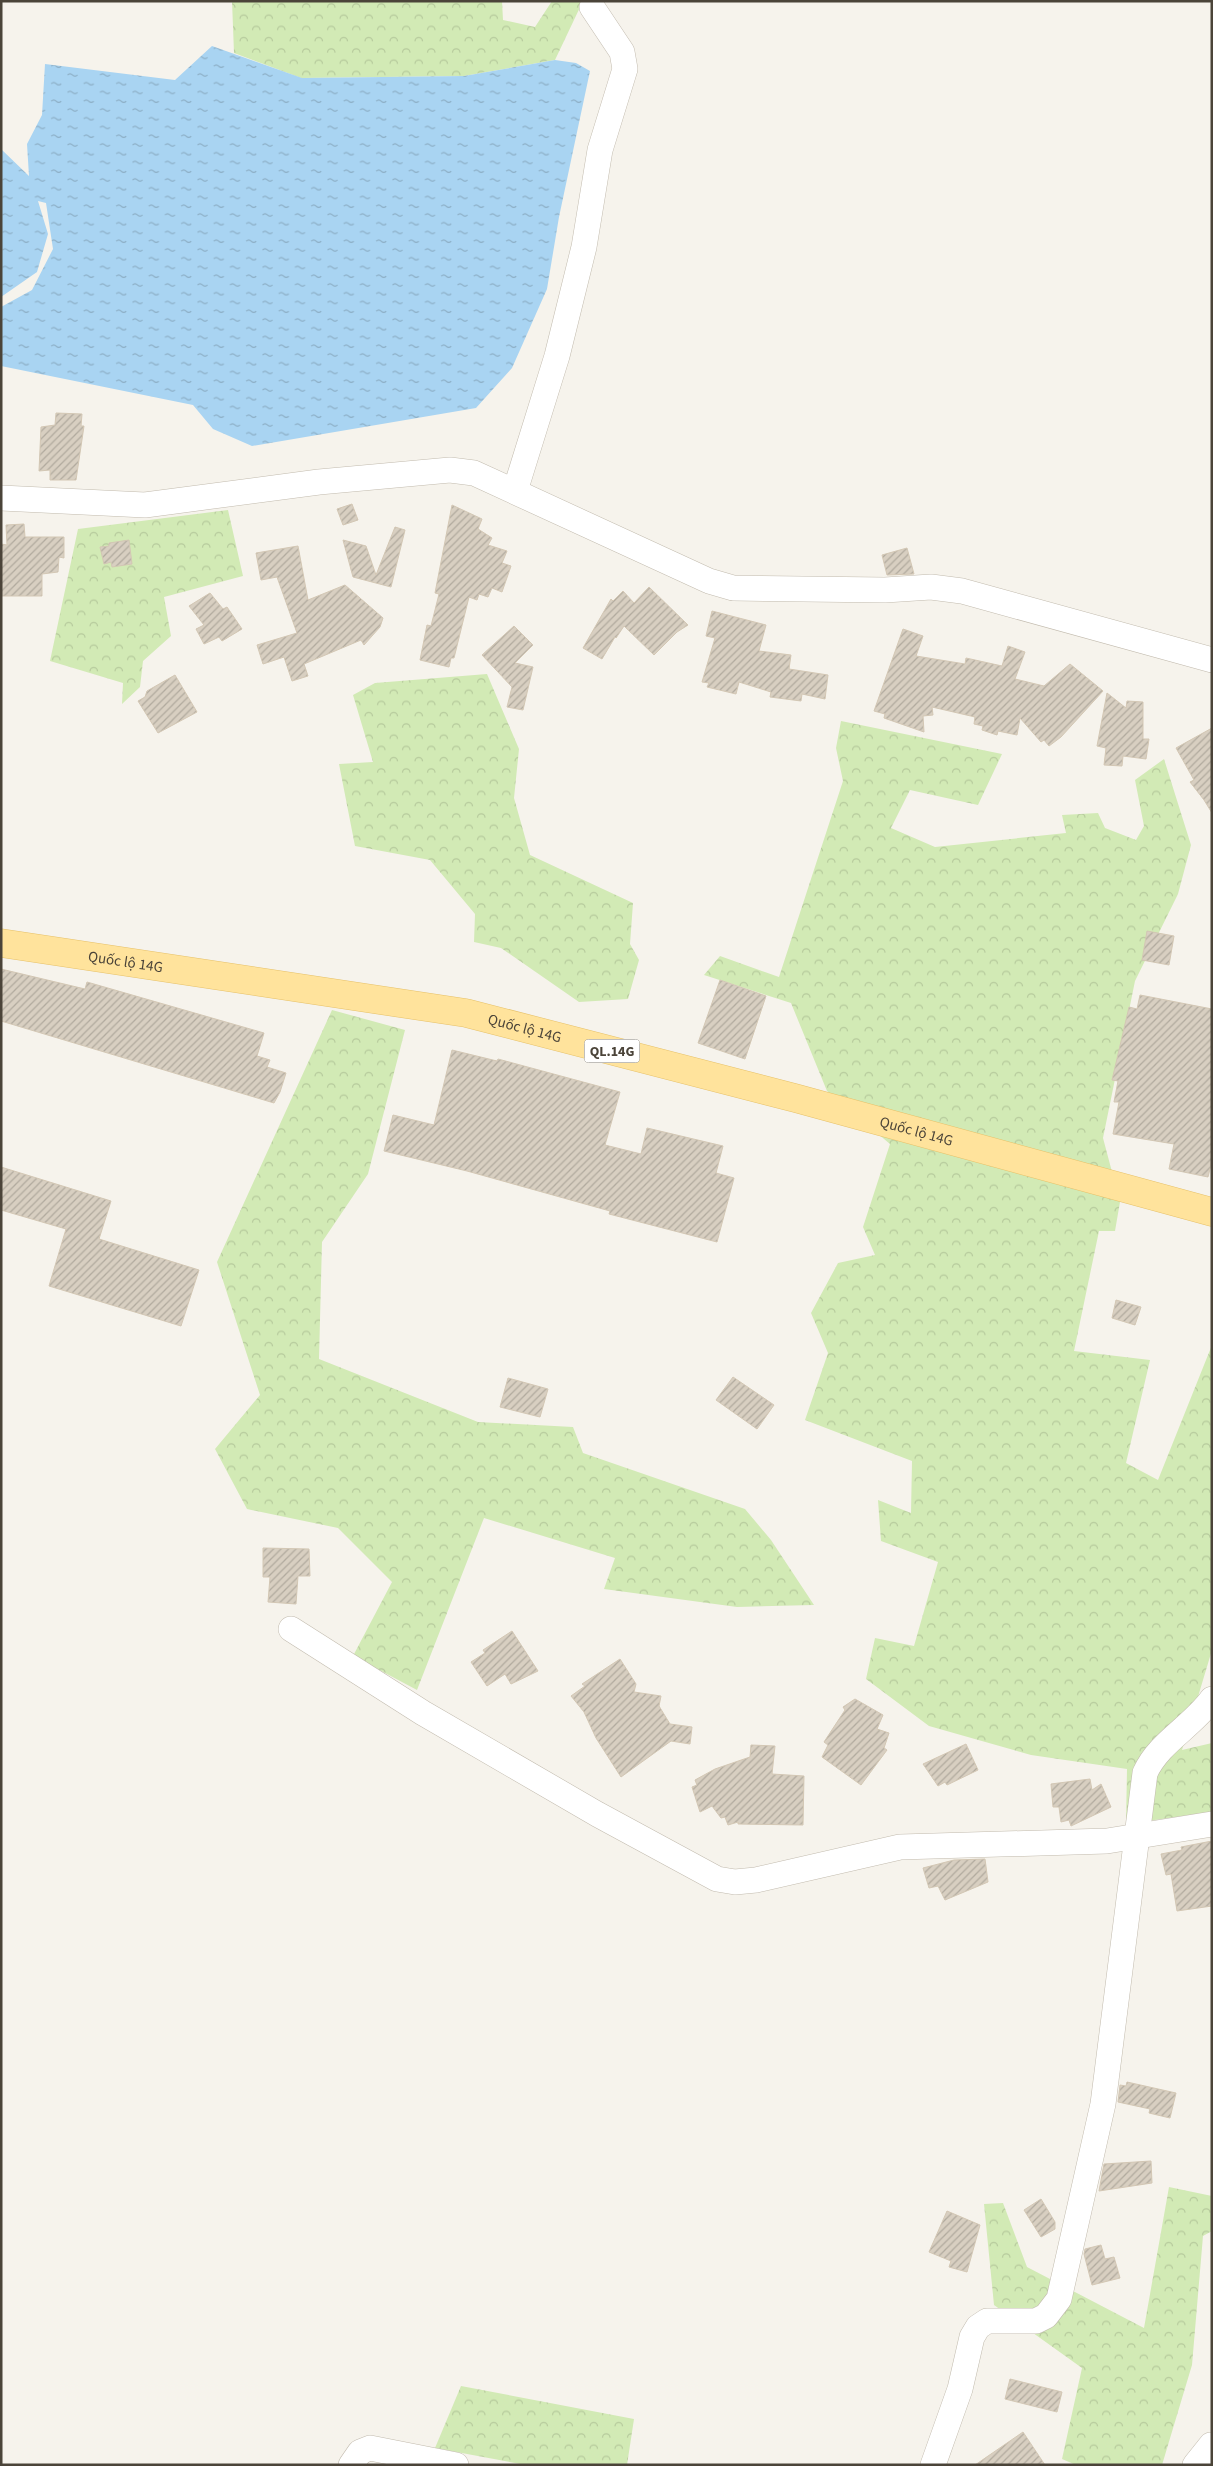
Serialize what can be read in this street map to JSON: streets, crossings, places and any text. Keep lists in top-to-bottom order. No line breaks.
{"streets":{"main road":["Quốc lộ 14G","QL.14G"]}}
